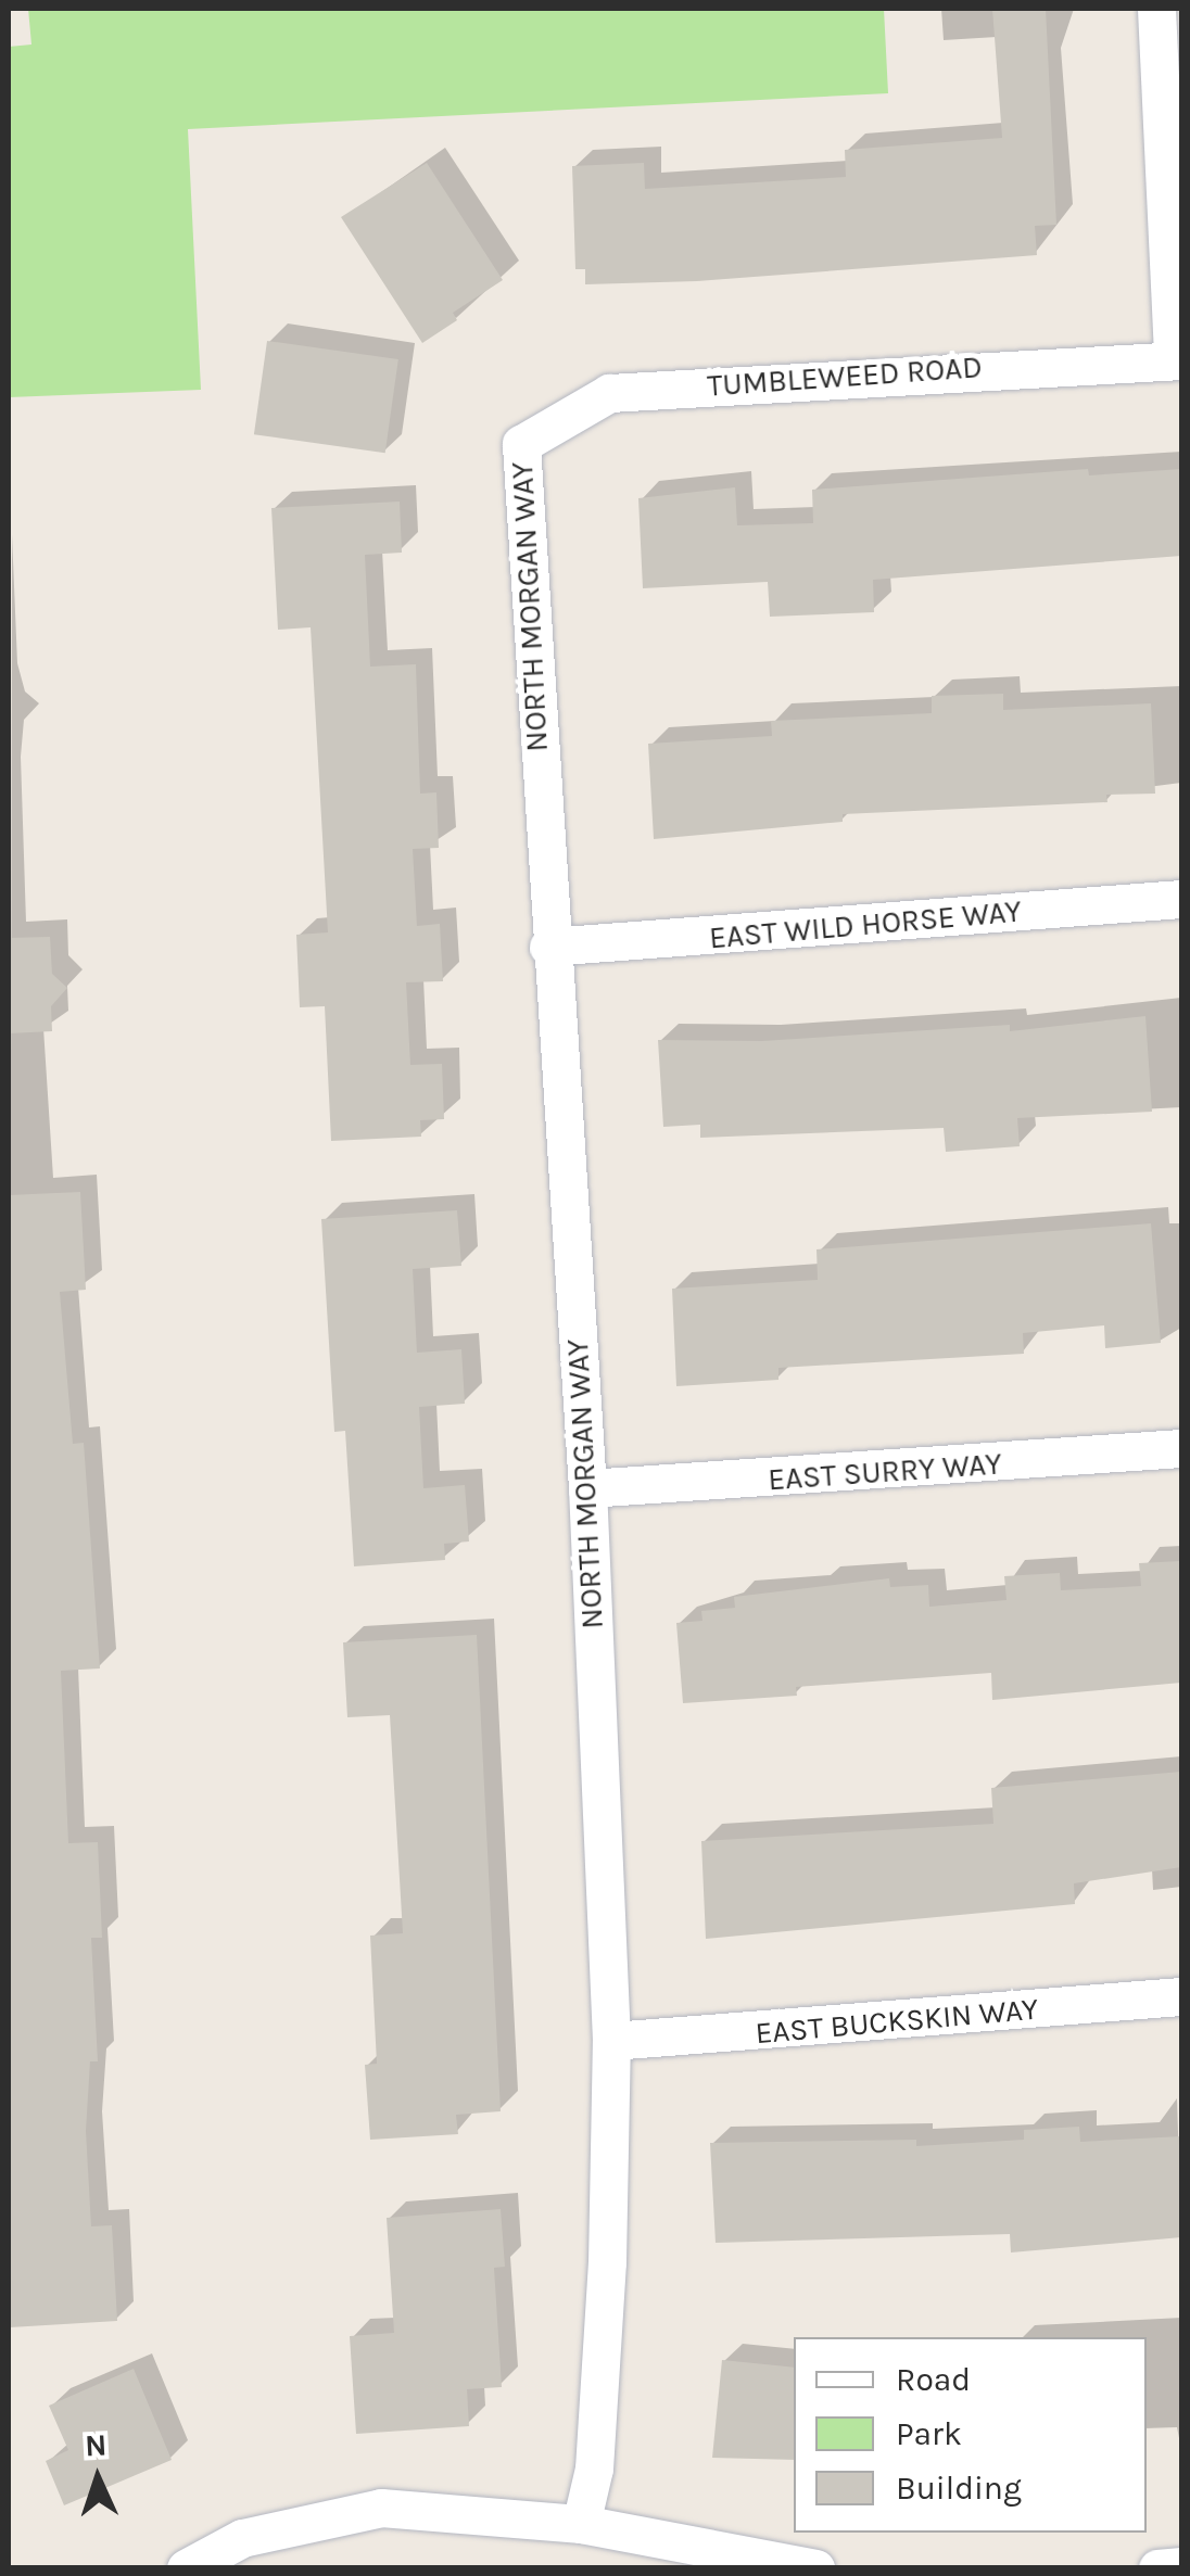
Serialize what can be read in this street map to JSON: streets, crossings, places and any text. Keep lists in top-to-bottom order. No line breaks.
{"streets":{"street":["TUMBLEWEED ROAD","NORTH MORGAN WAY","EAST WILD HORSE WAY","EAST SURRY WAY","EAST BUCKSKIN WAY"]},"crossings":[["TUMBLEWEED ROAD","NORTH MORGAN WAY"],["NORTH MORGAN WAY","EAST WILD HORSE WAY"],["NORTH MORGAN WAY","EAST SURRY WAY"],["NORTH MORGAN WAY","EAST BUCKSKIN WAY"]],"legend":["Road","Park","Building"],"north":"top"}
